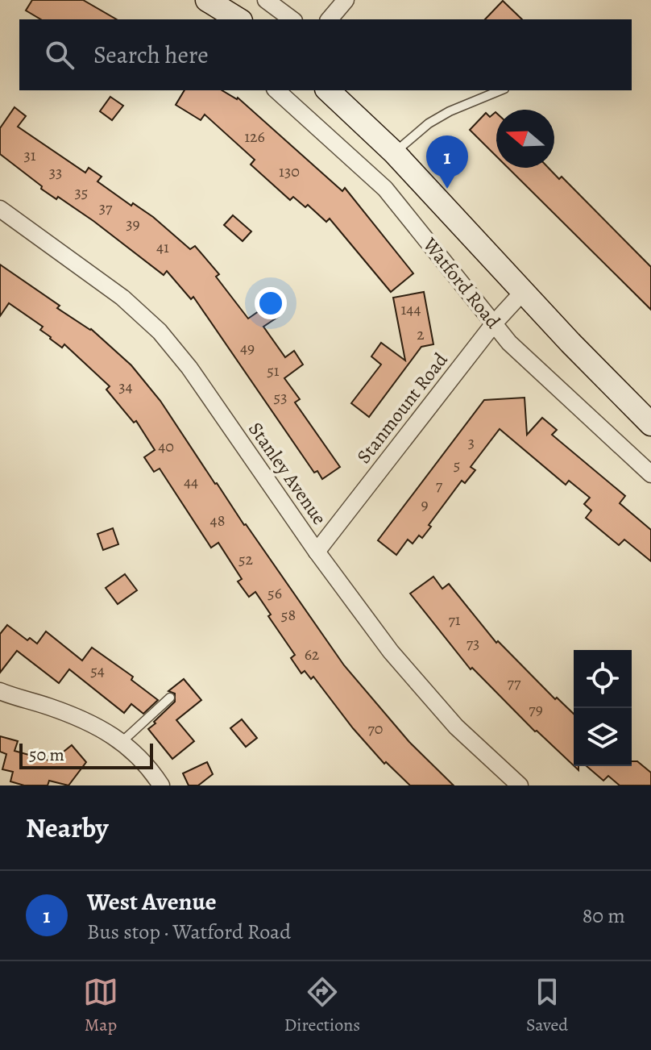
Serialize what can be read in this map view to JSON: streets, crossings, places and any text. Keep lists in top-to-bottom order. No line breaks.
{"streets":{"main road":["Watford Road"],"street":["Stanmount Road","Stanley Avenue"]},"crossings":[["Watford Road","Stanmount Road"],["Stanmount Road","Stanley Avenue"]],"house_numbers":["126","31","130","33","35","37","39","41","144","2","49","51","34","53","3","40","5","44","7","9","48","52","56","58","71","73","62","54","77","79","70"],"scale_bar":"50 m","north":"left","page":{"search":"Search here","pins":"1","scale":"50 m","heading":"Nearby","list":[{"mark":"1","name":"West Avenue","note":"Bus stop · Watford Road","value":"80 m"}],"nav":["Map","Directions","Saved"]}}
